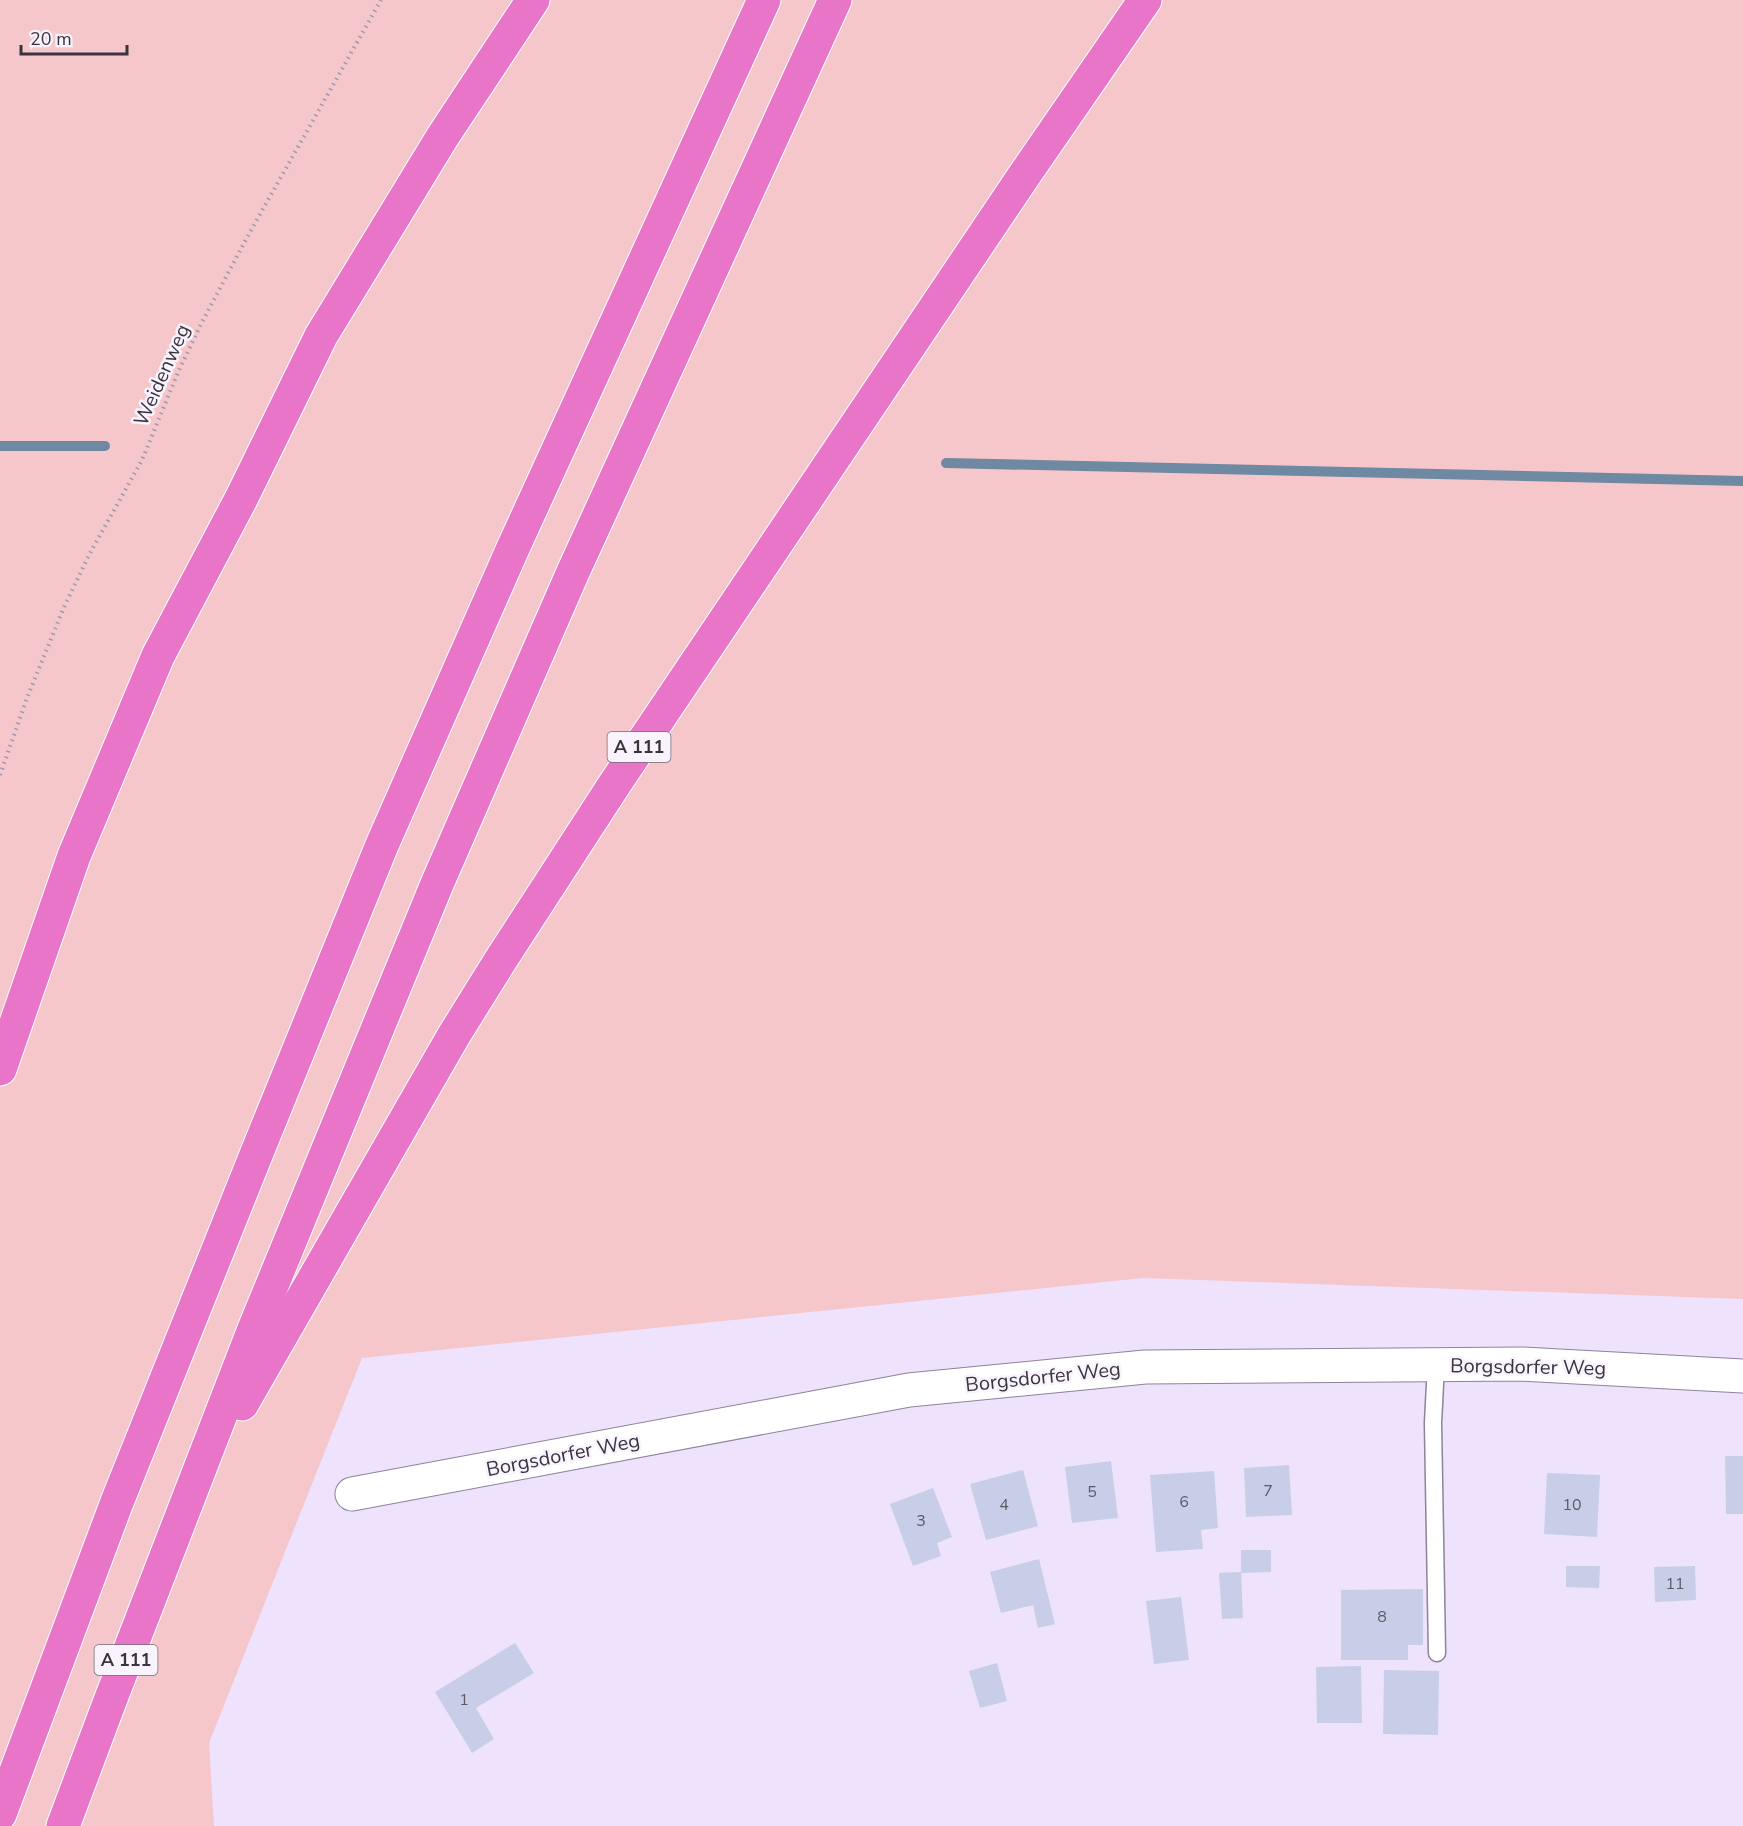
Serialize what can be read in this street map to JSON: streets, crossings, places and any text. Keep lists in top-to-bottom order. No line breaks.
{"streets":{"highway":["A 111"],"street":["Borgsdorfer Weg"],"path":["Weidenweg"]},"house_numbers":["7","5","6","4","10","3","11","8","1"],"scale_bar":"20 m"}
